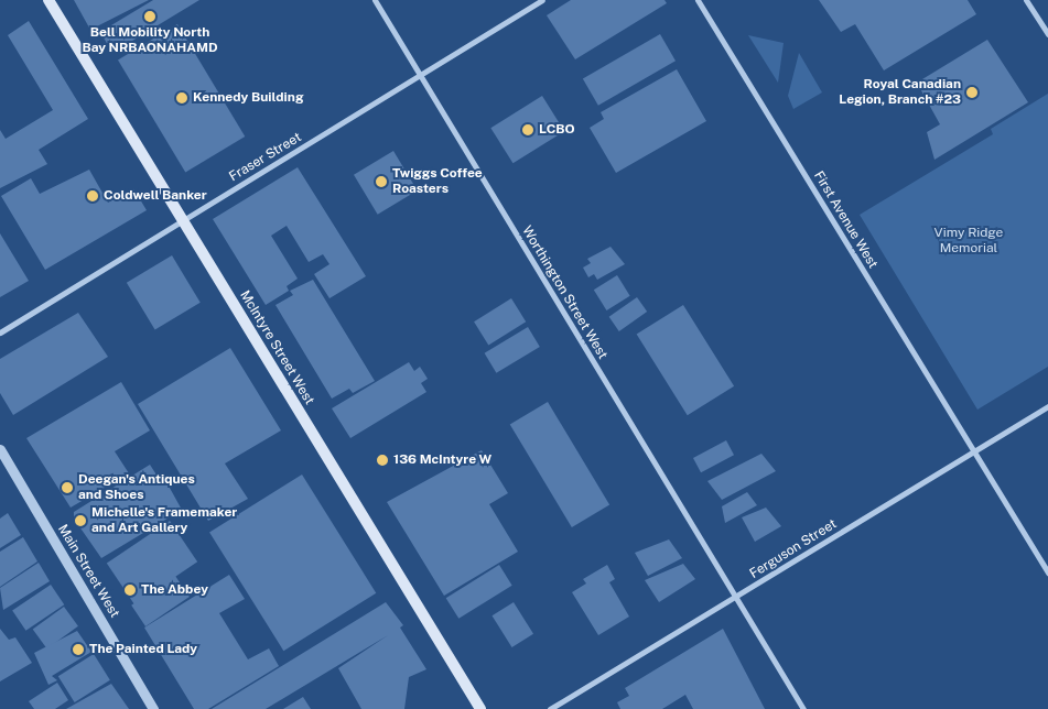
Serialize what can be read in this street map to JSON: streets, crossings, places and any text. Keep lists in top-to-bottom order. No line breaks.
{"streets":{"main road":["McIntyre Street West"],"street":["Fraser Street","First Avenue West","Worthington Street West","Ferguson Street","Main Street West"]},"crossings":[["Fraser Street","Worthington Street West"],["Fraser Street","McIntyre Street West"],["First Avenue West","Ferguson Street"],["Worthington Street West","Ferguson Street"]],"parks":["Vimy Ridge Memorial"],"places":["Bell Mobility North Bay NRBAONAHAMD","Royal Canadian Legion, Branch #23","Kennedy Building","LCBO","Twiggs Coffee Roasters","Coldwell Banker","136 McIntyre W","Deegan's Antiques and Shoes","Michelle's Framemaker and Art Gallery","The Abbey","The Painted Lady"]}
